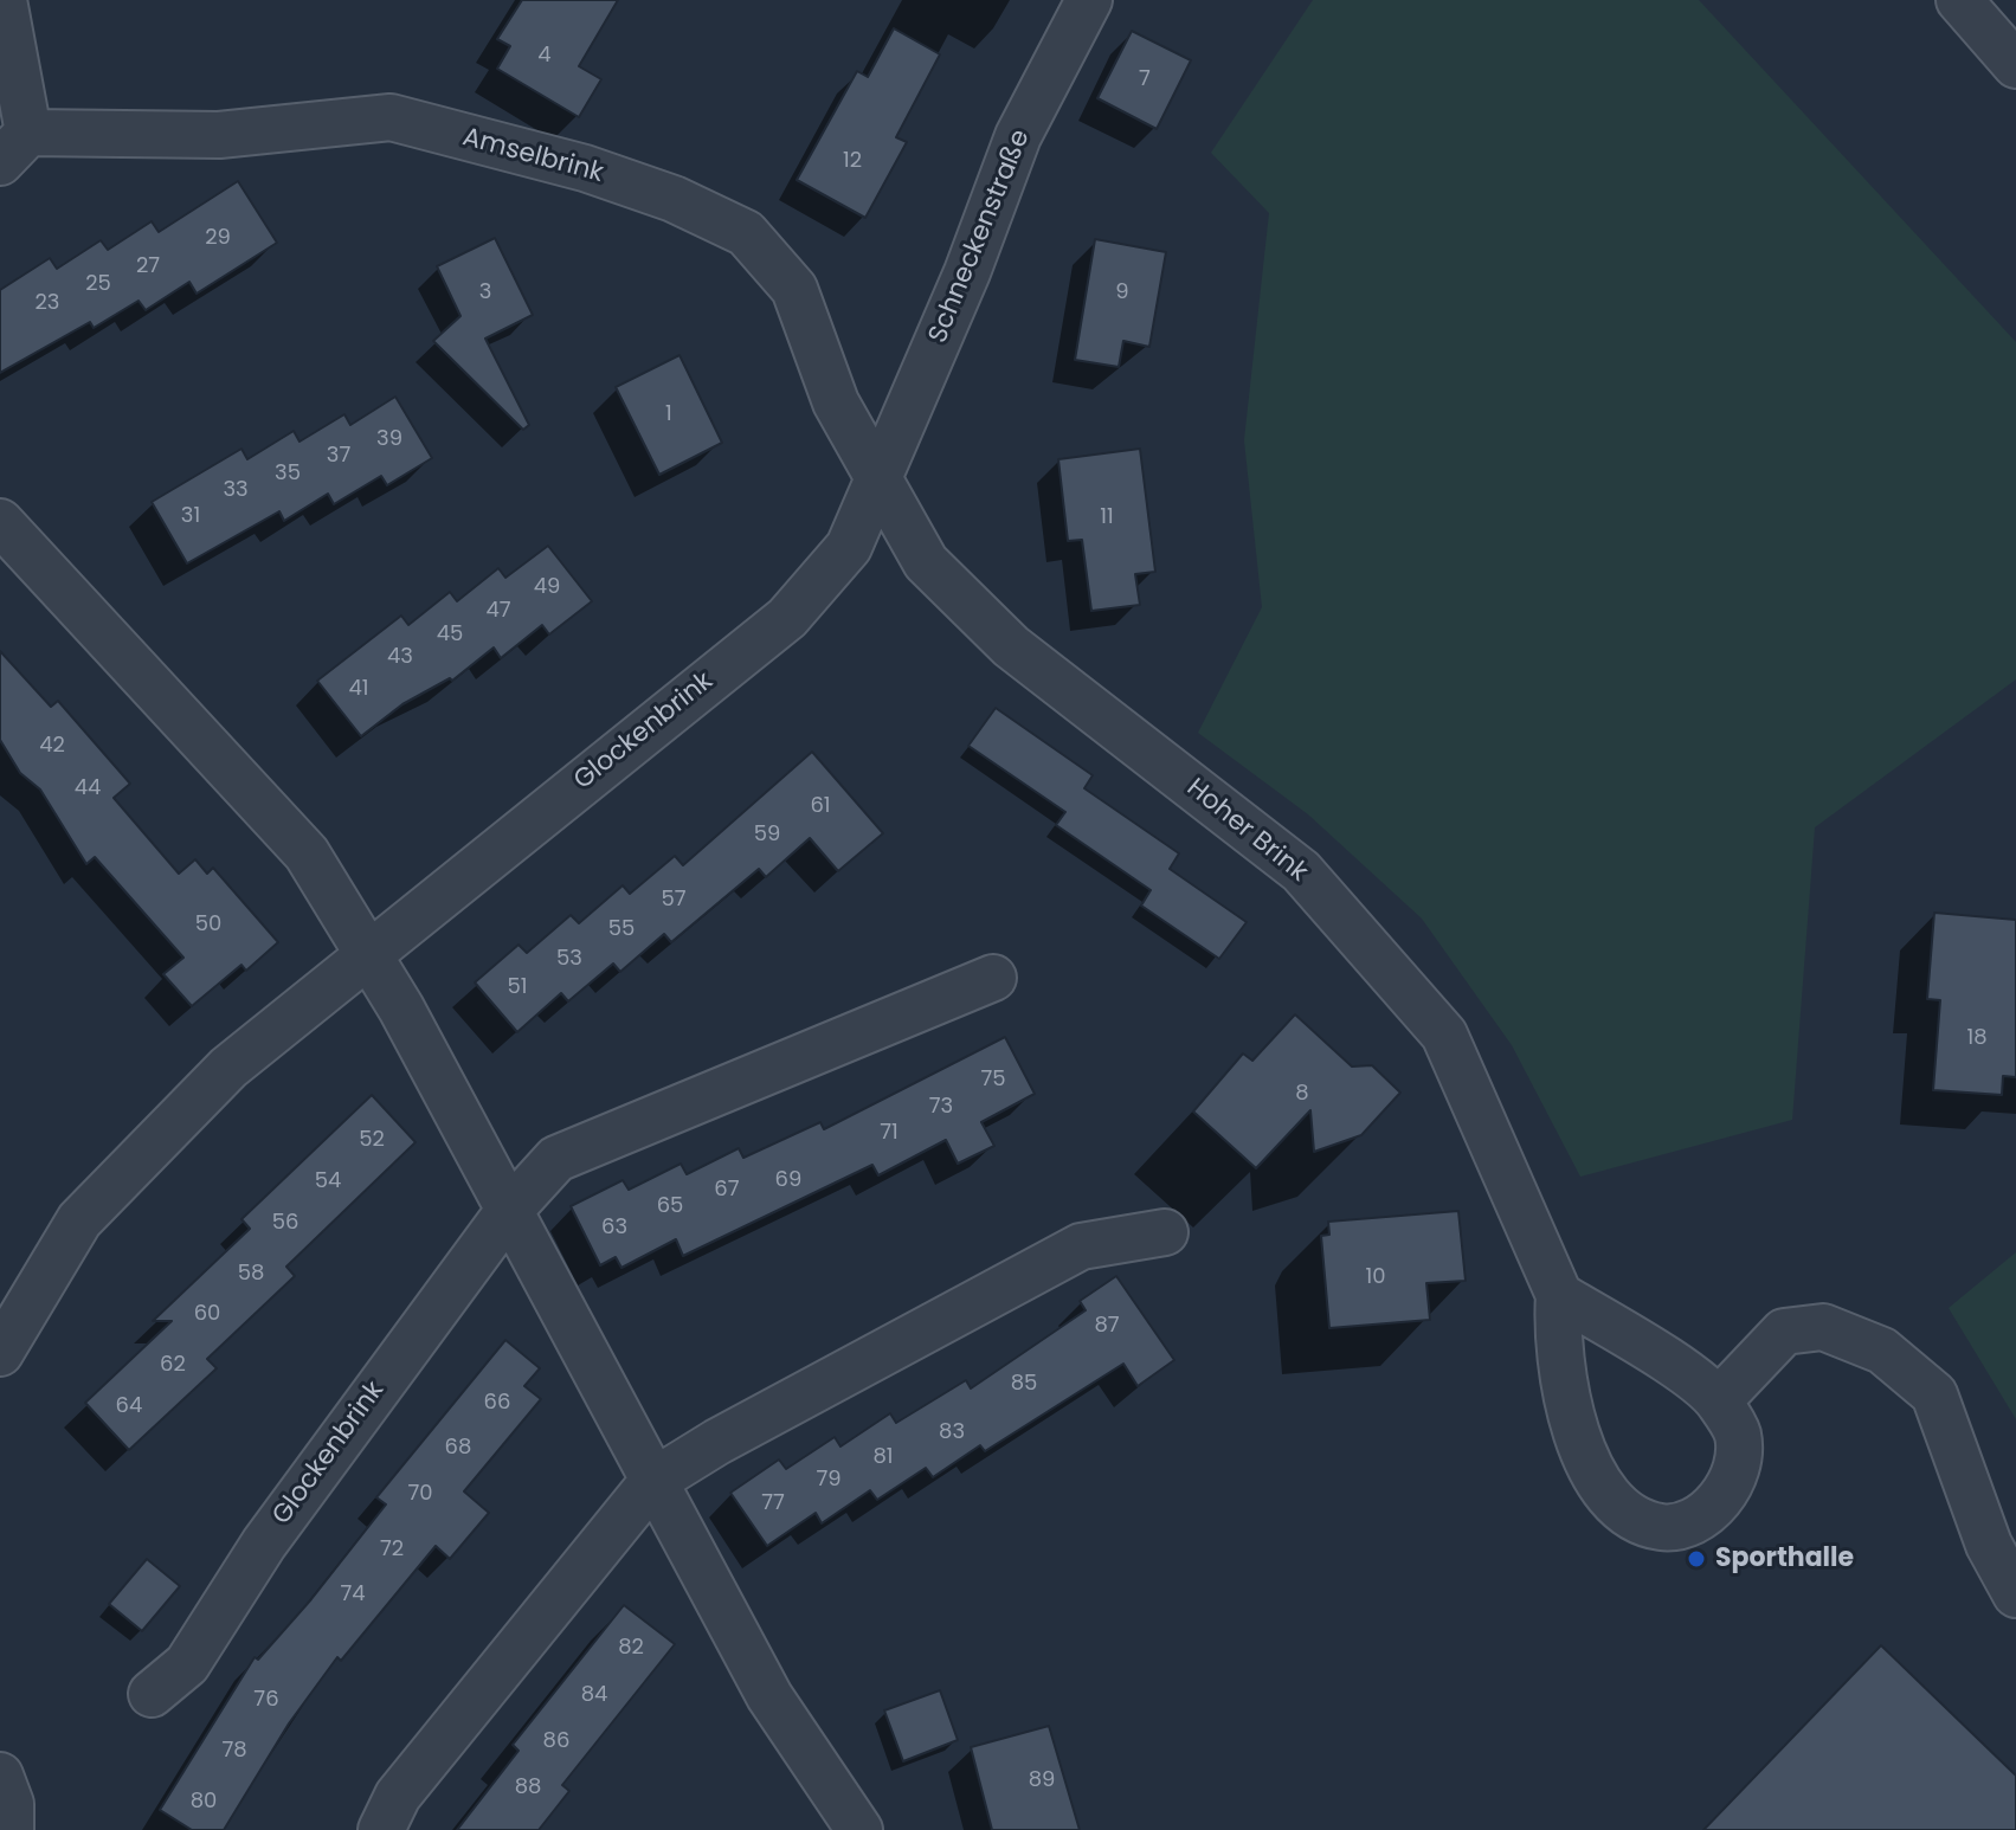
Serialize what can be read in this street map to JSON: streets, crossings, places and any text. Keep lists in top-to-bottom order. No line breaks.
{"streets":{"street":["Amselbrink","Schneckenstraße","Glockenbrink","Hoher Brink"]},"crossings":[["Amselbrink","Schneckenstraße"],["Amselbrink","Glockenbrink"],["Amselbrink","Hoher Brink"],["Schneckenstraße","Glockenbrink"],["Schneckenstraße","Hoher Brink"],["Glockenbrink","Hoher Brink"]],"places":["Sporthalle"],"house_numbers":["4","7","12","29","27","25","3","9","23","1","39","37","35","33","31","11","49","47","45","43","41","42","44","61","59","57","50","55","53","51","18","75","8","73","71","52","69","54","67","65","56","63","58","10","60","87","62","85","66","64","83","68","81","79","70","77","72","74","82","84","76","86","78","89","88","80"]}
